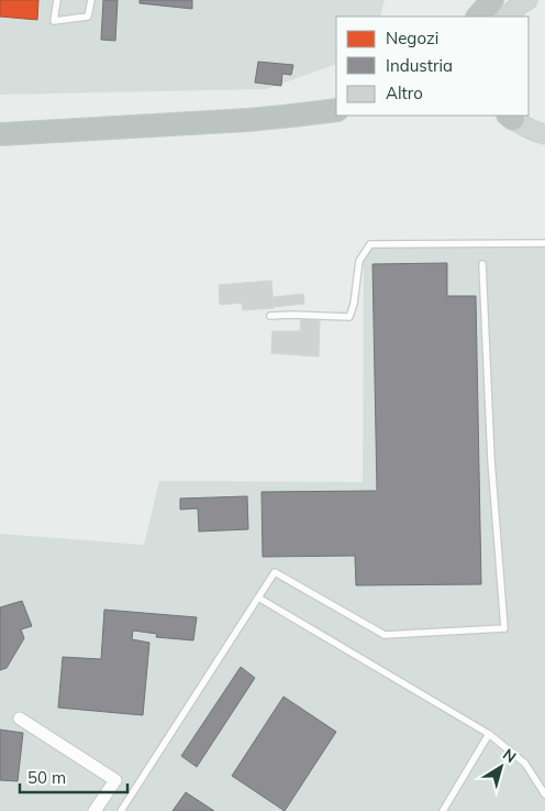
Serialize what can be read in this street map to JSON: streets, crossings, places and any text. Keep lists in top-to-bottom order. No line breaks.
{"legend":["Negozi","Industria","Altro"],"scale_bar":"50 m","north":"top right"}
